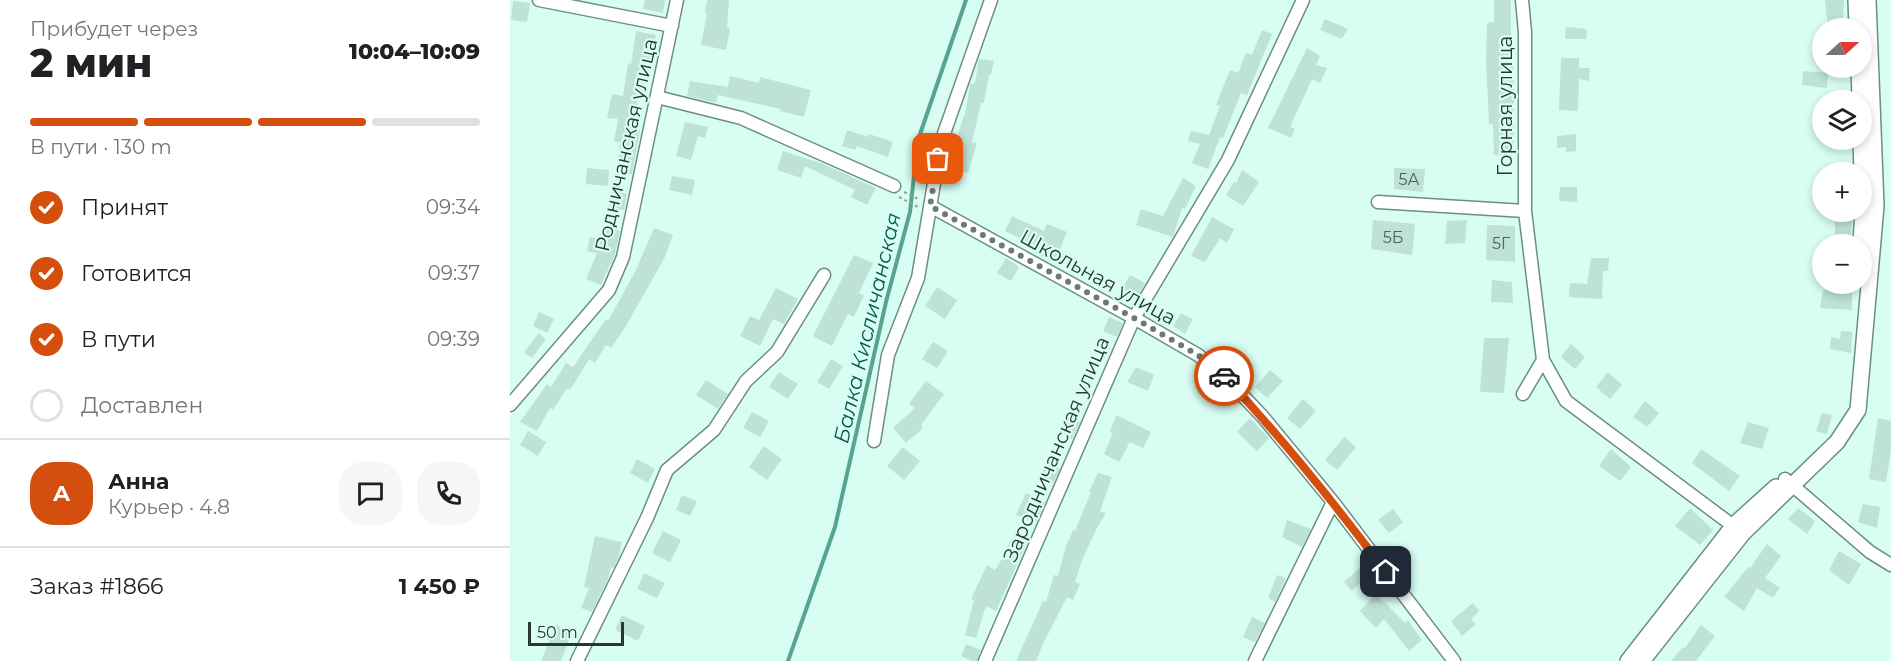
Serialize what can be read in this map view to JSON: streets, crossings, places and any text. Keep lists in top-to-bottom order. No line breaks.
{"streets":{"street":["Горная улица","Родничанская улица","Школьная улица","Зародничанская улица"]},"crossings":[["Школьная улица","Зародничанская улица"]],"water":["Балка Кисличанская"],"house_numbers":["5А","5Б","5Г"],"scale_bar":"50 m","north":"right","page":{"heading":["2 мин","Прибудет через","10:04–10:09"],"panel":["Анна","Курьер · 4.8","Заказ #1866","1 450 ₽"],"map_buttons":["+","−"],"bar":"В пути · 130 m","list":[["Принят","09:34"],["Готовится","09:37"],["В пути","09:39"],"Доставлен"],"round":"А","scale":"50 m"}}
